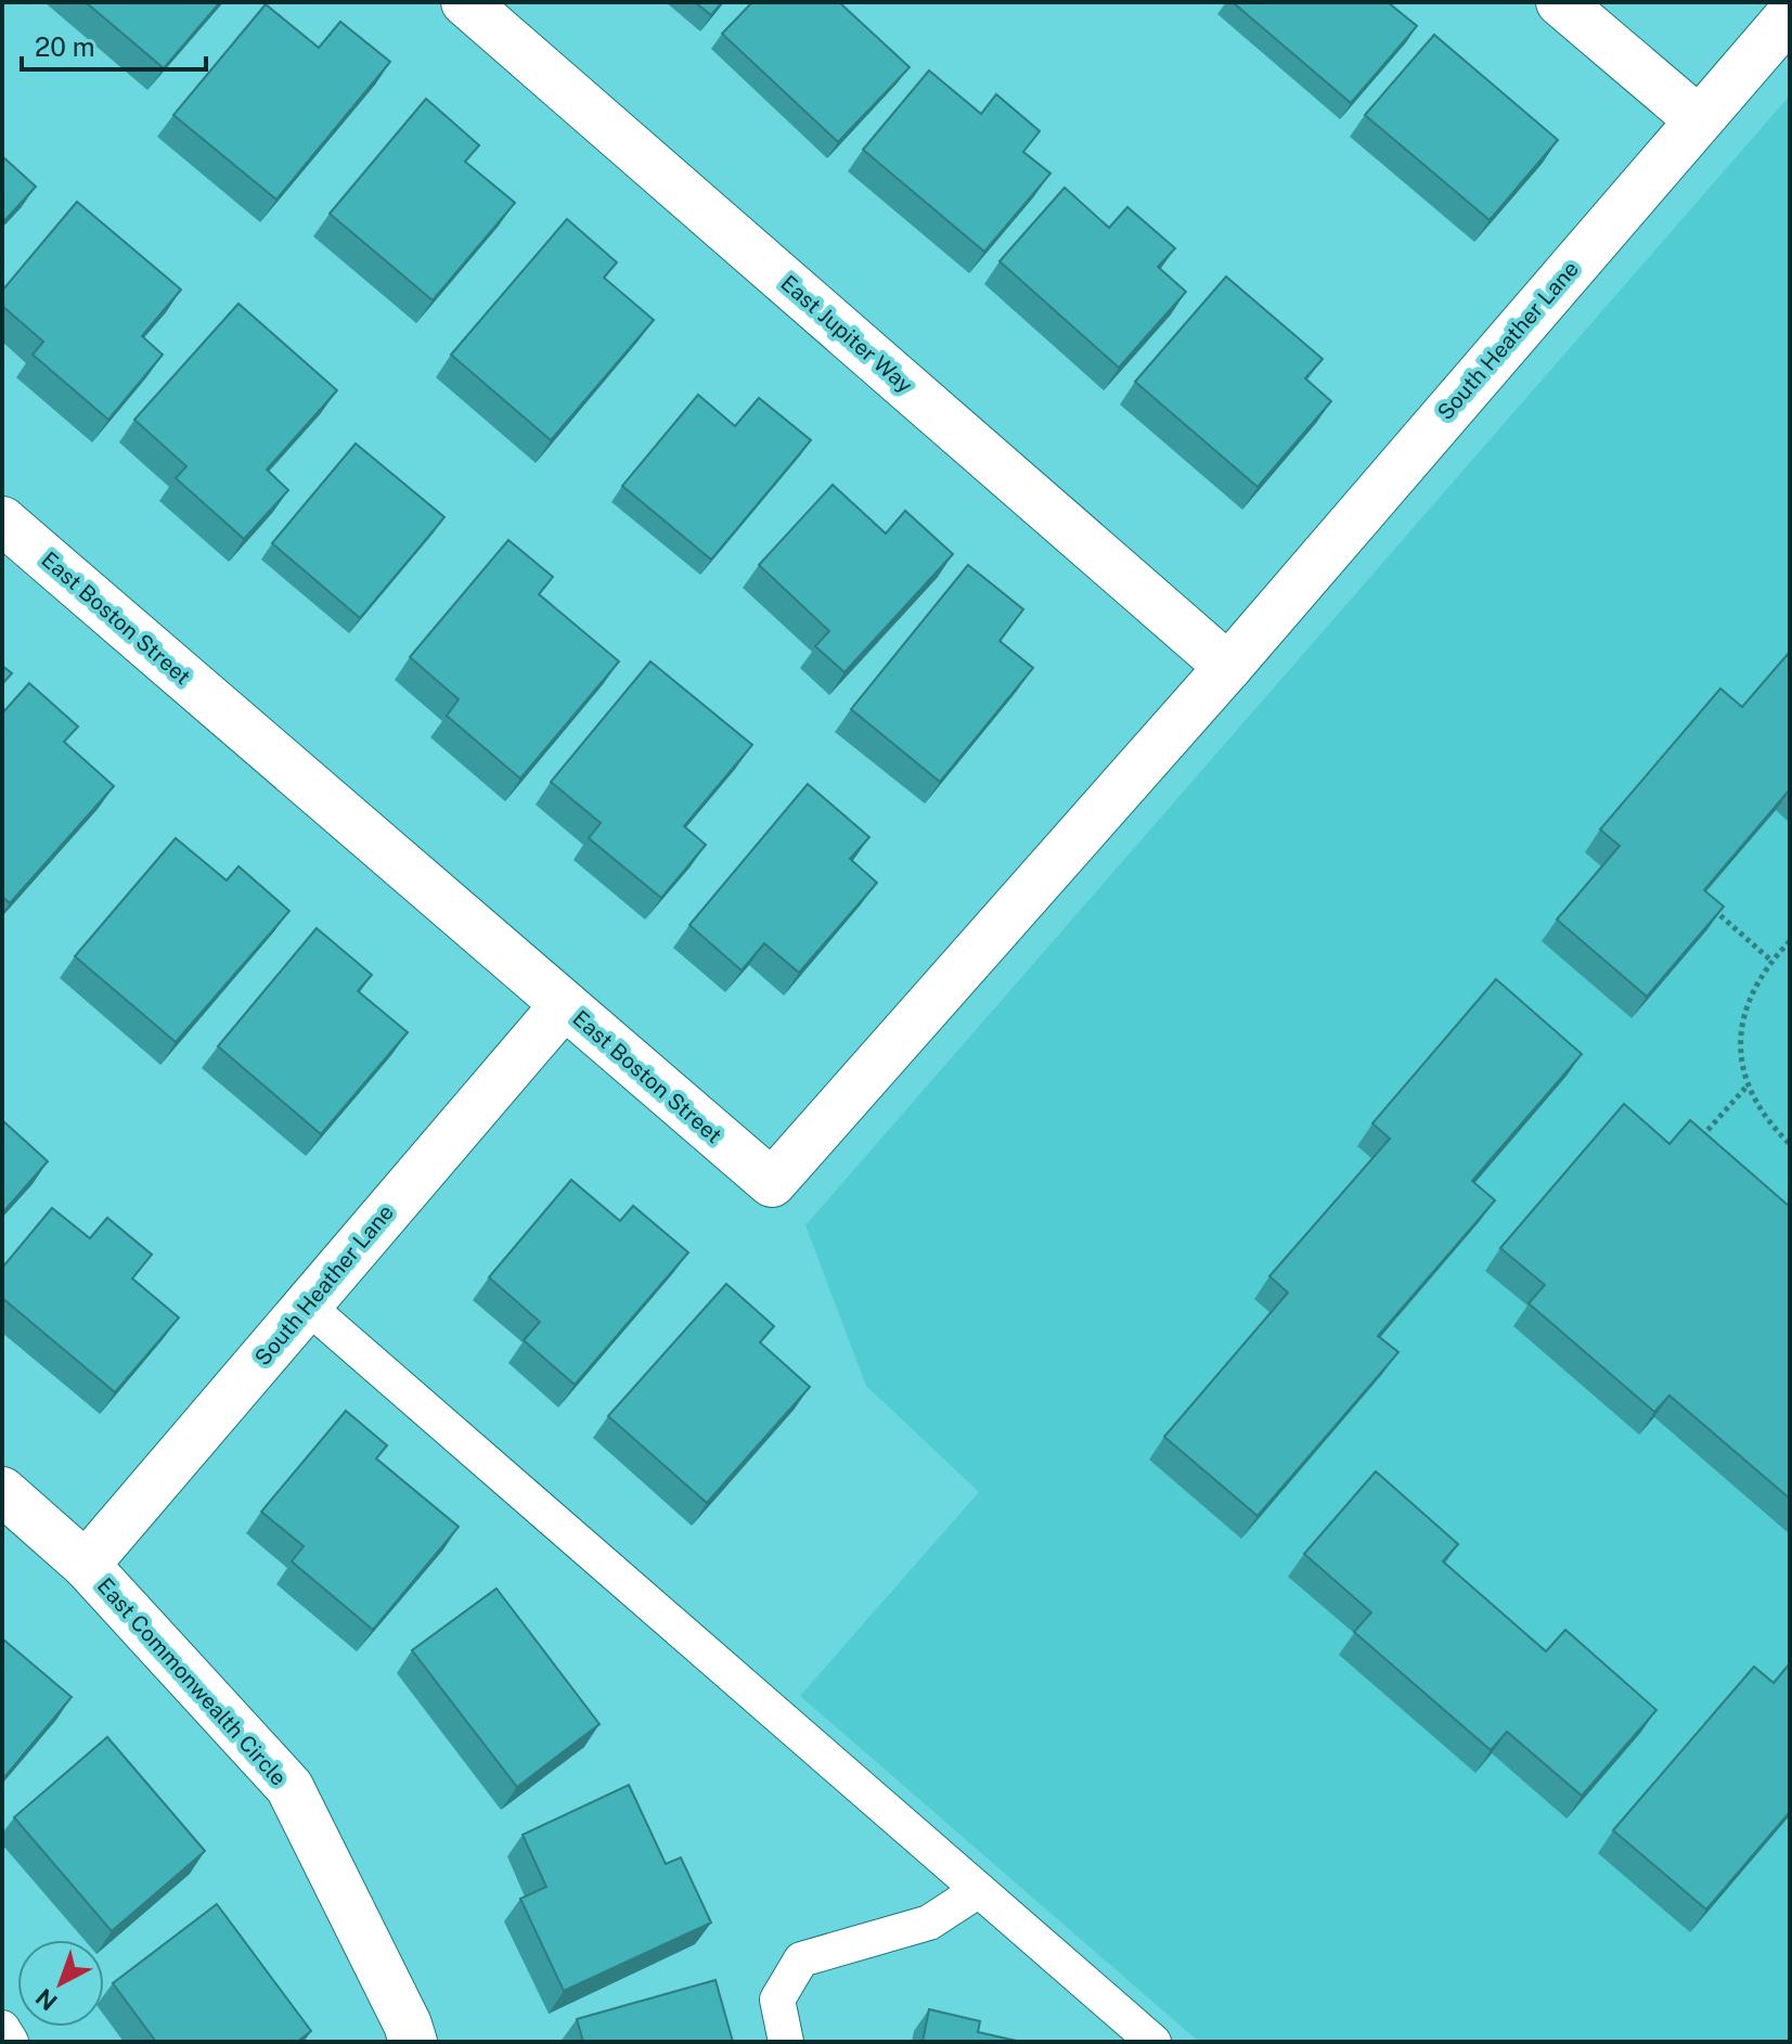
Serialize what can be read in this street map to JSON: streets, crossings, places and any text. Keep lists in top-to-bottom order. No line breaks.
{"streets":{"street":["East Jupiter Way","South Heather Lane","East Boston Street","East Commonwealth Circle"]},"crossings":[["East Jupiter Way","South Heather Lane"],["East Jupiter Way","East Boston Street"],["South Heather Lane","East Boston Street"],["South Heather Lane","East Commonwealth Circle"]],"scale_bar":"20 m","north":"bottom left"}
